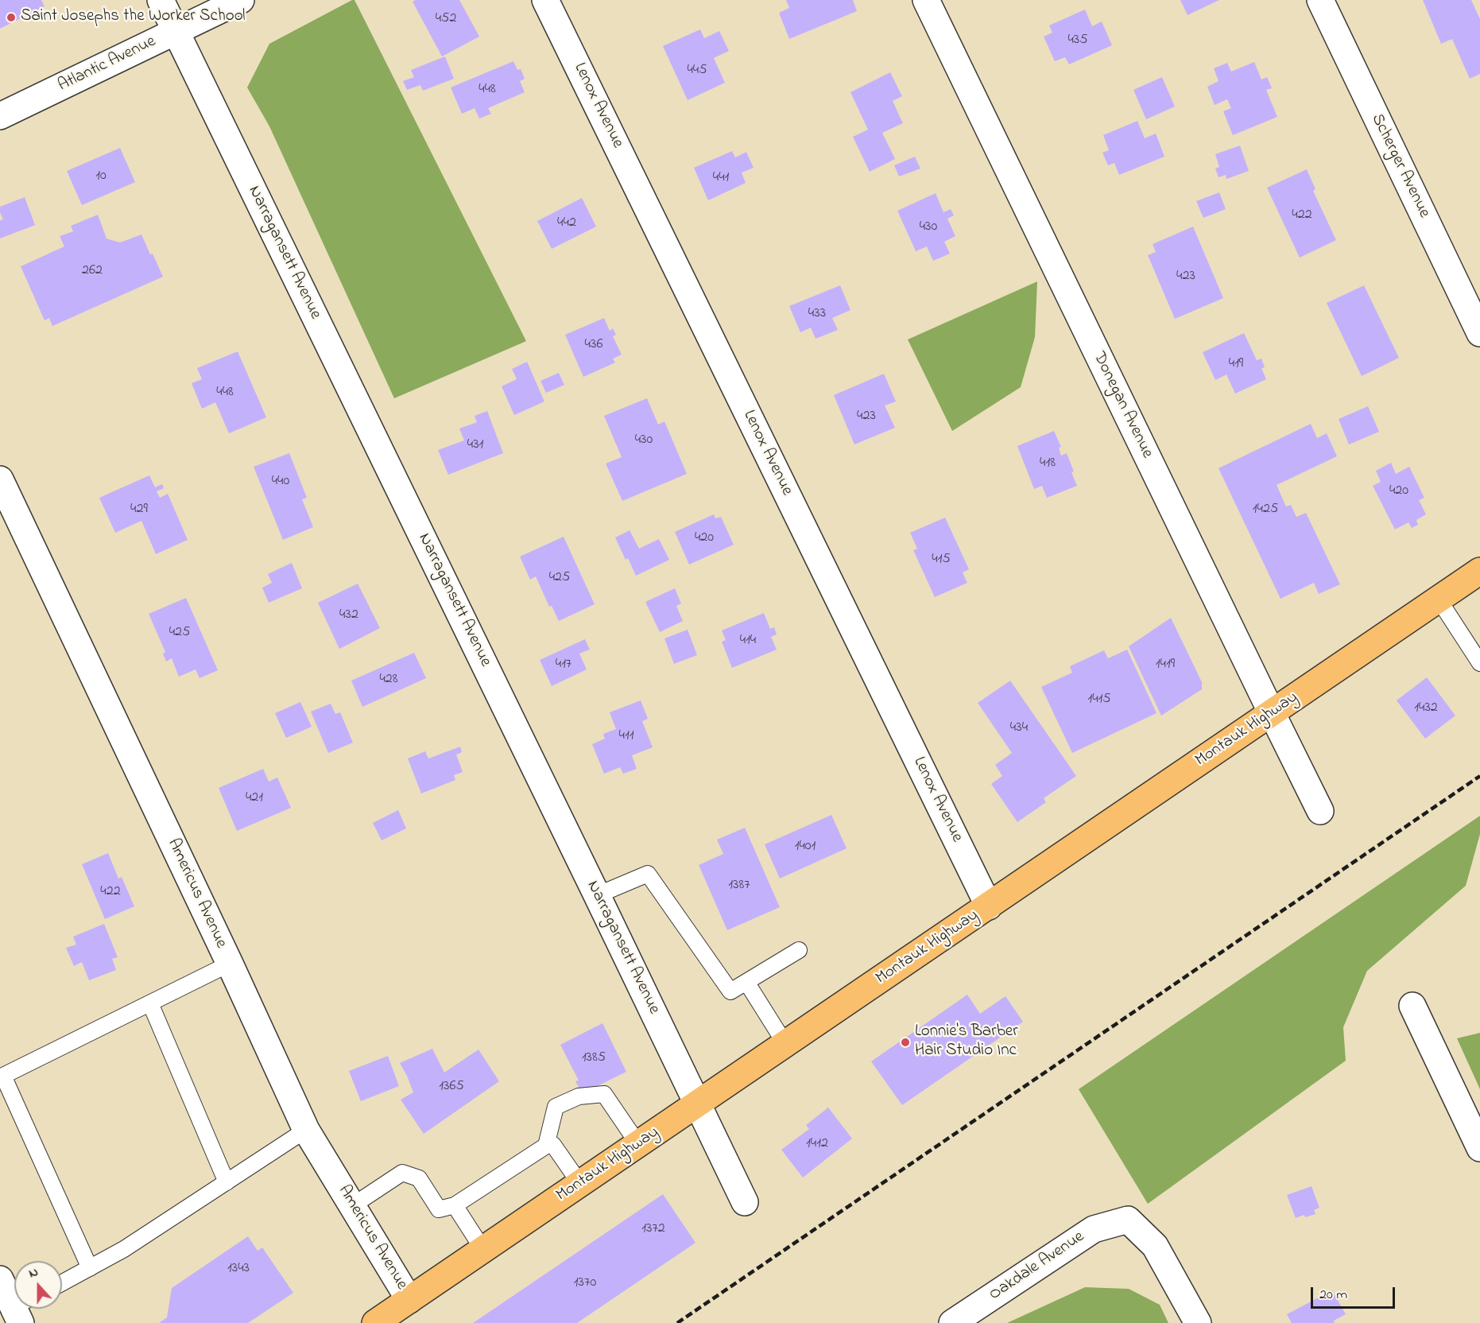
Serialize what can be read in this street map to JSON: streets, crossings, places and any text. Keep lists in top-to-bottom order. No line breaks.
{"streets":{"main road":["Montauk Highway"],"street":["Atlantic Avenue","Lenox Avenue","Scherger Avenue","Narragansett Avenue","Donegan Avenue","Americus Avenue","Oakdale Avenue"]},"crossings":[["Atlantic Avenue","Narragansett Avenue"],["Lenox Avenue","Montauk Highway"],["Narragansett Avenue","Montauk Highway"],["Donegan Avenue","Montauk Highway"],["Montauk Highway","Americus Avenue"]],"places":["Saint Josephs the Worker School","Lonnie's Barber Hair Studio Inc"],"house_numbers":["452","435","445","448","10","441","422","442","430","262","423","433","436","419","448","423","430","431","418","440","420","429","1425","420","415","425","432","425","414","417","1419","428","1415","1432","434","411","421","1401","1387","422","1385","1365","1412","1372","1343","1370"],"scale_bar":"20 m","north":"top"}
